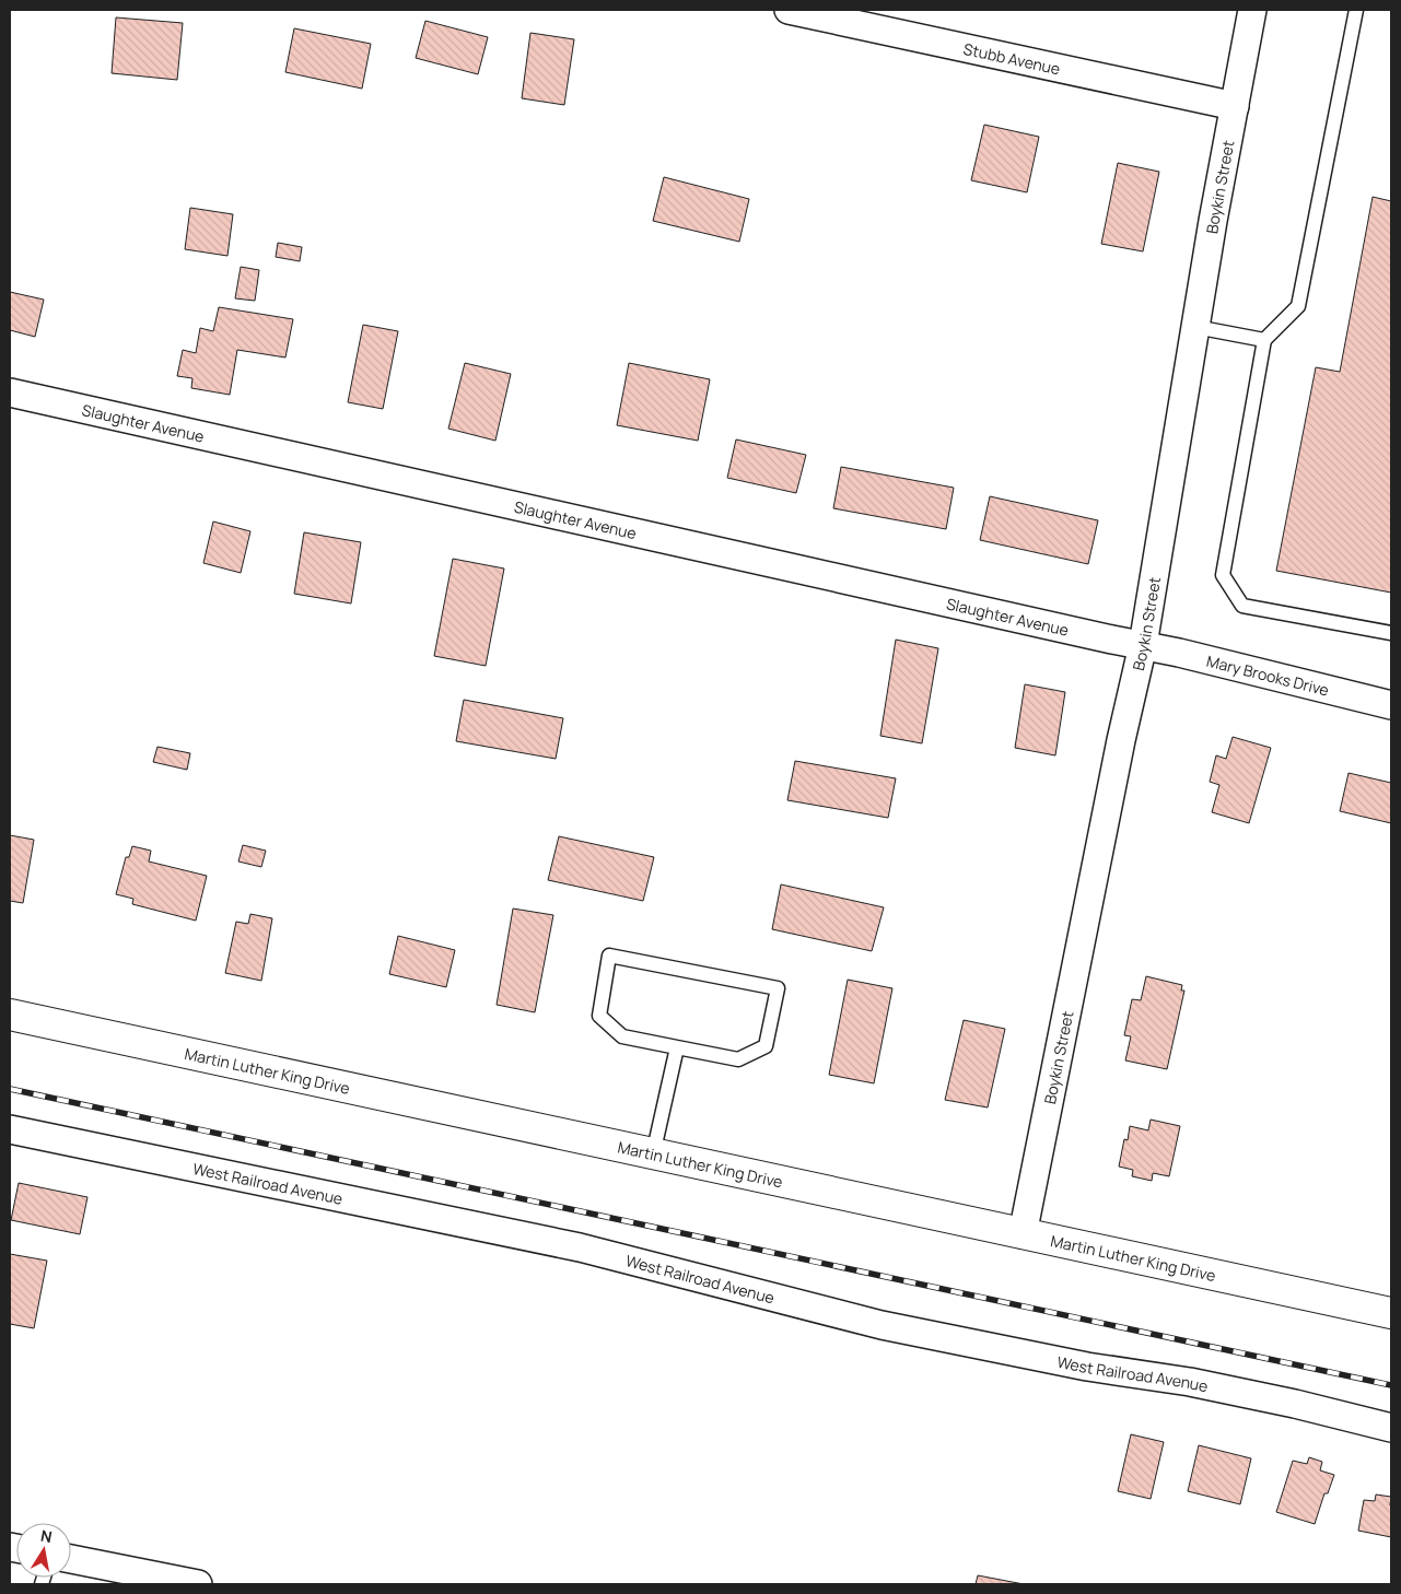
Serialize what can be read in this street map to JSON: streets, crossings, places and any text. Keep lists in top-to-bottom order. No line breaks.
{"streets":{"main road":["Martin Luther King Drive"],"street":["Stubb Avenue","Boykin Street","Slaughter Avenue","Mary Brooks Drive","West Railroad Avenue"]},"crossings":[["Stubb Avenue","Boykin Street"],["Boykin Street","Slaughter Avenue"],["Boykin Street","Mary Brooks Drive"],["Boykin Street","Martin Luther King Drive"],["Slaughter Avenue","Mary Brooks Drive"]],"north":"top"}
